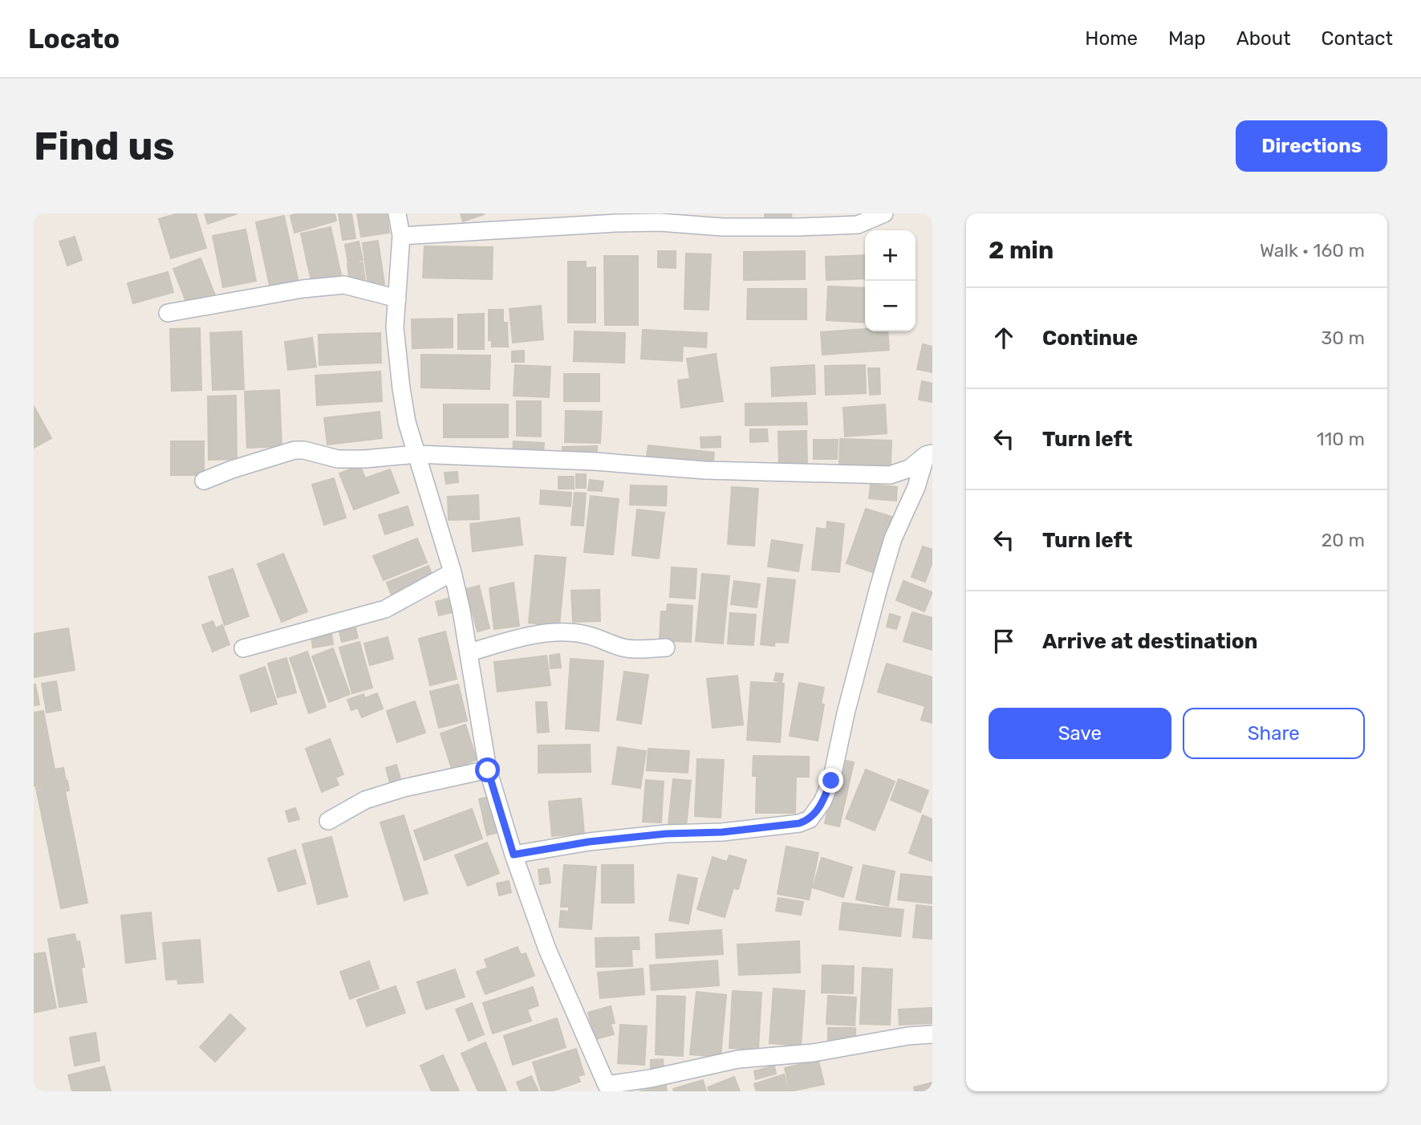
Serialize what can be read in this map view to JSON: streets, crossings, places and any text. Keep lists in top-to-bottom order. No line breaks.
{"page":{"header":"Locato","nav":["Home","Map","About","Contact"],"buttons":["Directions",["Save","Share"]],"title":"Find us","heading":["2 min","Walk · 160 m"],"map_buttons":["+","−"],"list":[["Continue","30 m"],["Turn left","110 m"],["Turn left","20 m"],"Arrive at destination"]}}
